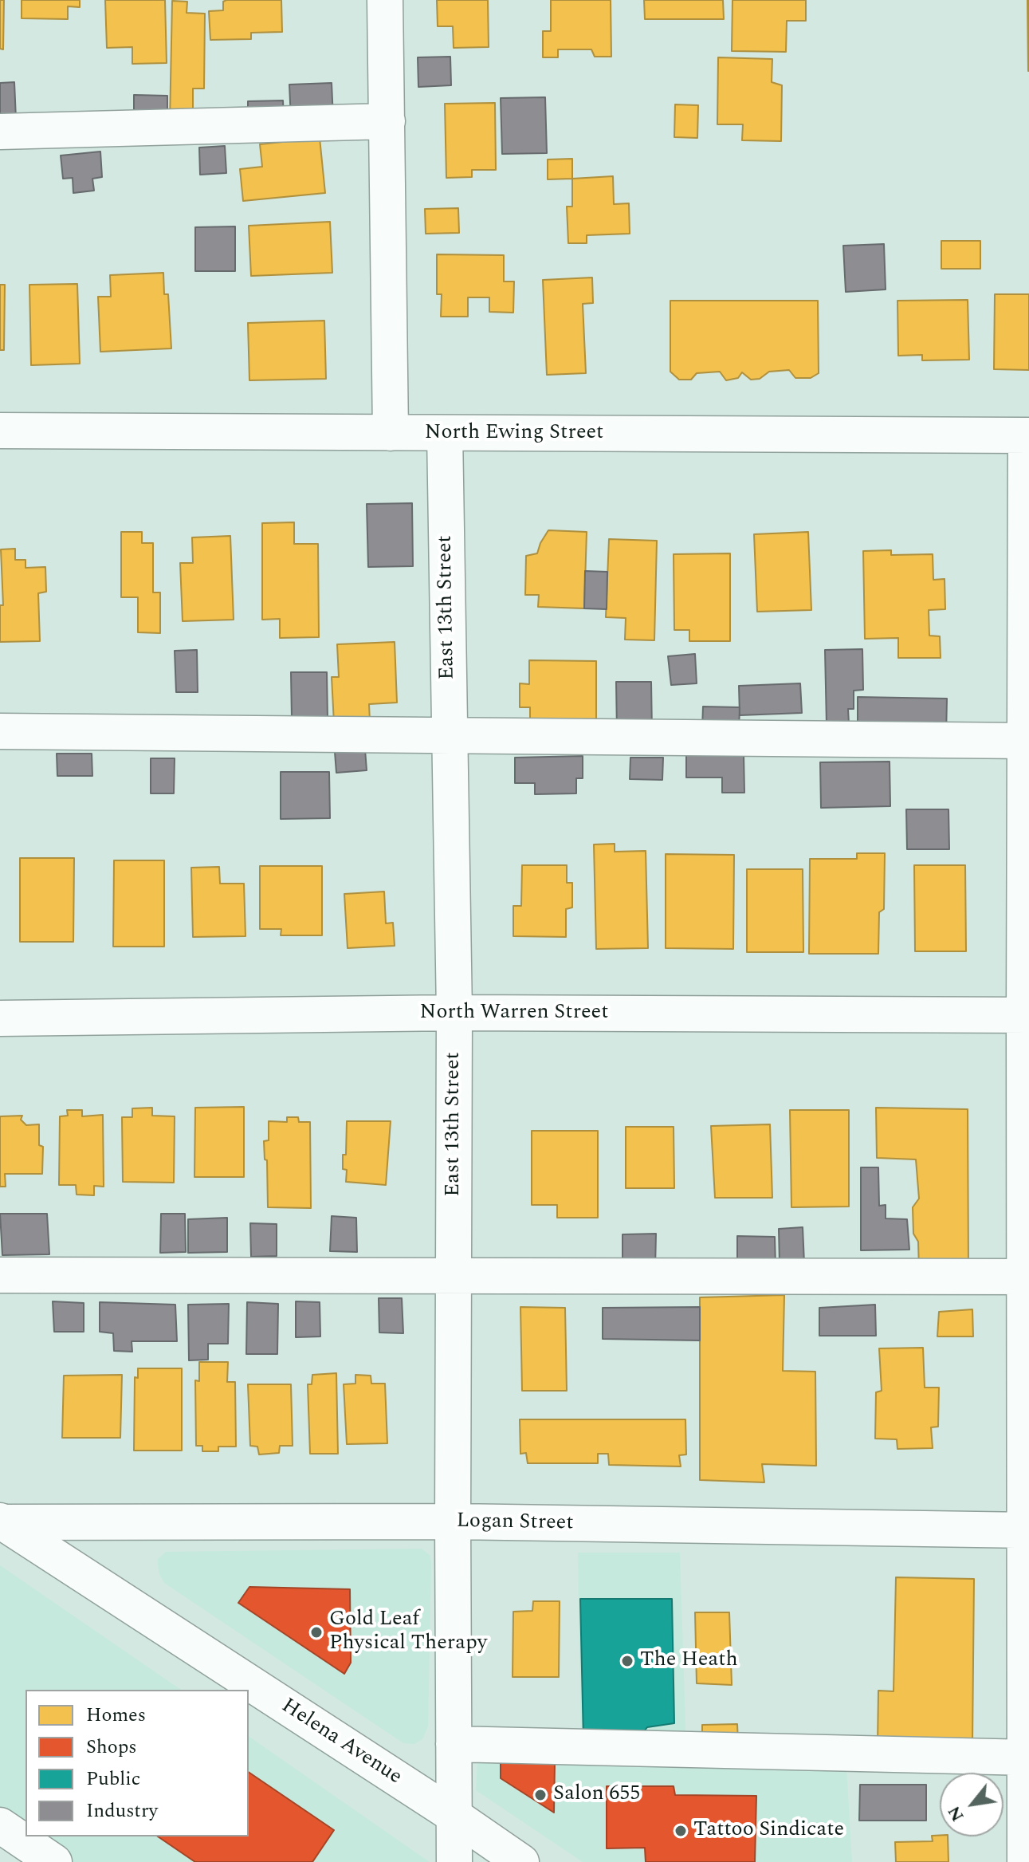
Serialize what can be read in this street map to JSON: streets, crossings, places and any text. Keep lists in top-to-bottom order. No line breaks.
{"streets":{"street":["North Ewing Street","East 13th Street","North Warren Street","Logan Street","Helena Avenue"]},"crossings":[["North Ewing Street","East 13th Street"],["East 13th Street","North Warren Street"],["East 13th Street","Logan Street"],["East 13th Street","Helena Avenue"],["Logan Street","Helena Avenue"]],"places":["Gold Leaf Physical Therapy","The Heath","Salon 655","Tattoo Sindicate"],"legend":["Homes","Shops","Public","Industry"],"north":"bottom left"}
